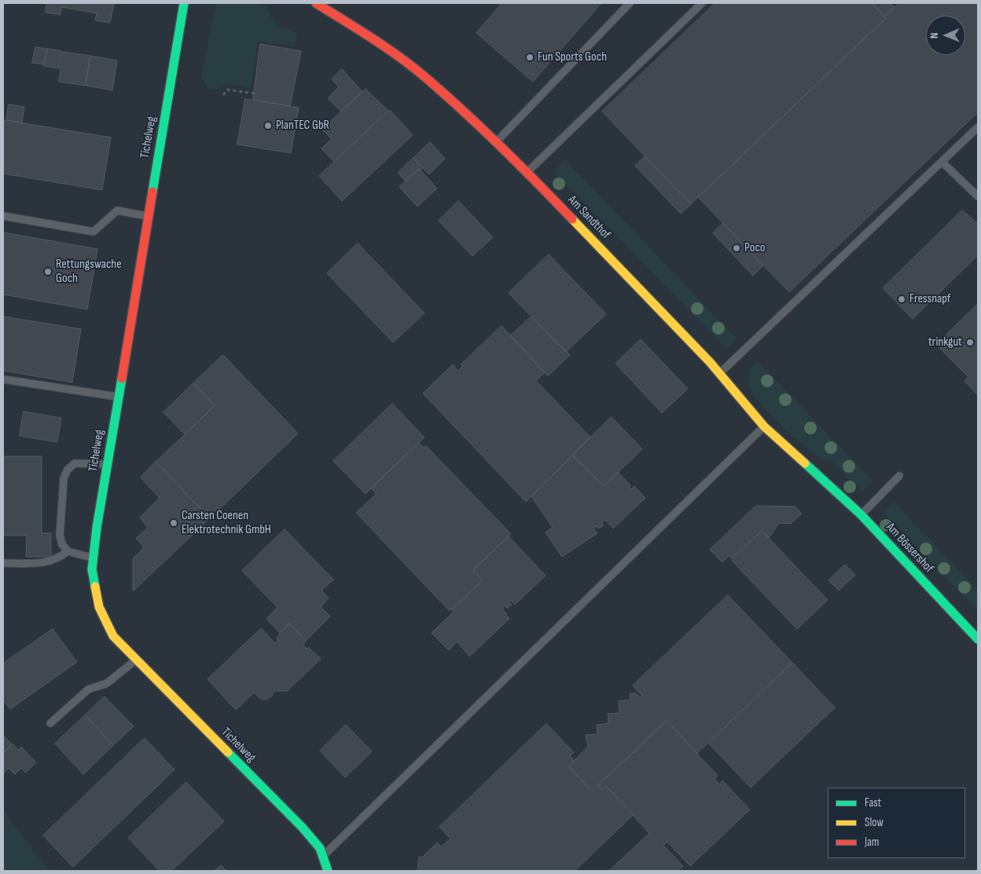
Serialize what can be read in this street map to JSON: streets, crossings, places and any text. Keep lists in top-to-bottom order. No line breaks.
{"streets":{"street":["Tichelweg","Am Sandthof","Am Bössershof"]},"crossings":[["Am Sandthof","Am Bössershof"]],"places":["Fun Sports Goch","PlanTEC GbR","Poco","Rettungswache Goch","Fressnapf","trinkgut","Carsten Coenen Elektrotechnik GmbH"],"legend":["Fast","Slow","Jam"],"north":"left"}
